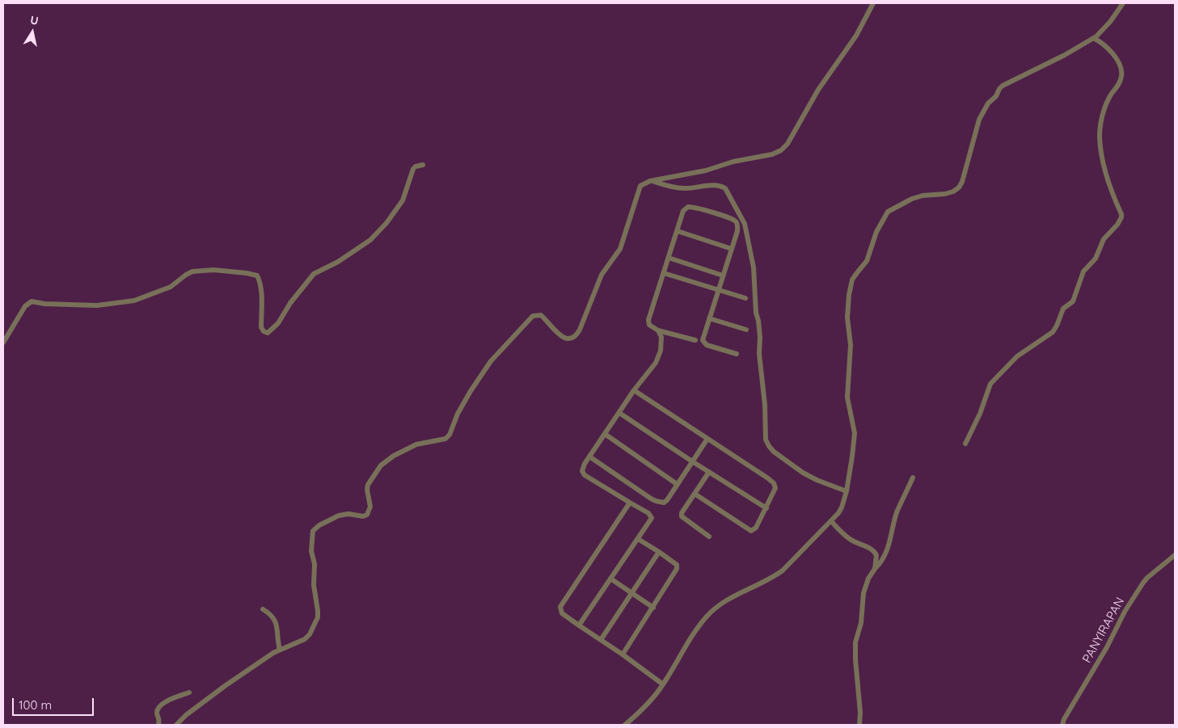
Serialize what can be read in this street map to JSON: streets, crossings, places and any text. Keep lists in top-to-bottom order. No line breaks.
{"streets":{"street":["PANYIRAPAN"]},"scale_bar":"100 m","north":"top"}
